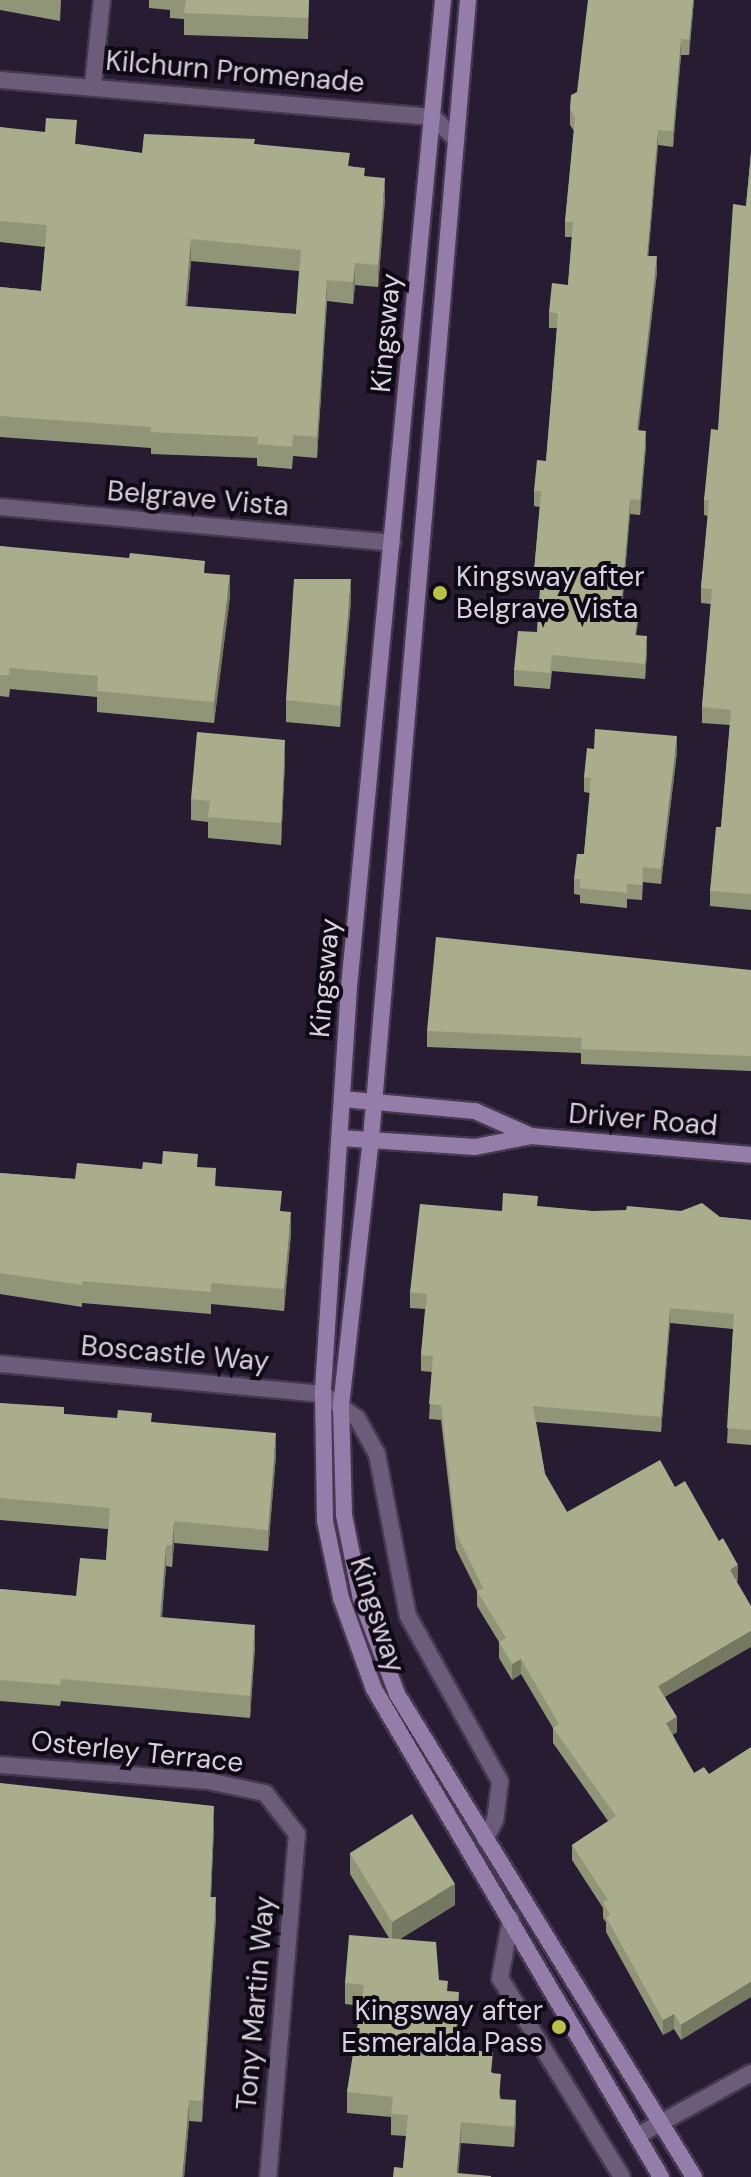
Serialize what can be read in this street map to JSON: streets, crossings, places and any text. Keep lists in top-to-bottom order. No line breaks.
{"streets":{"main road":["Kingsway","Driver Road"],"street":["Kilchurn Promenade","Belgrave Vista","Boscastle Way","Osterley Terrace","Tony Martin Way"]},"crossings":[["Kilchurn Promenade","Kingsway"],["Kingsway","Belgrave Vista"],["Kingsway","Driver Road"],["Kingsway","Boscastle Way"],["Osterley Terrace","Tony Martin Way"]],"places":["Kingsway after Belgrave Vista","Kingsway after Esmeralda Pass"]}
